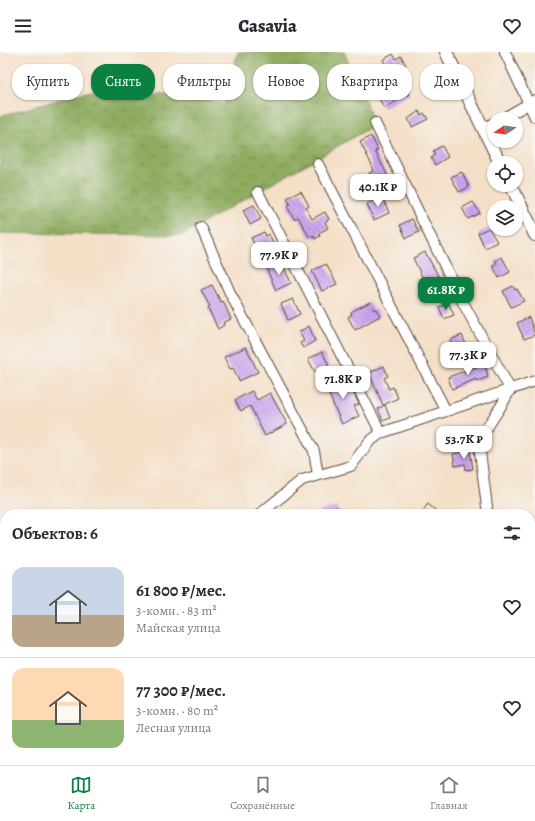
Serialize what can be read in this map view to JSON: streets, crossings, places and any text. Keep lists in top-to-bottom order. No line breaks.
{"north":"left","page":{"header":"Casavia","chip":["Купить","Снять","Фильтры","Новое","Квартира","Дом"],"price":["40.1K ₽","77.9K ₽","61.8K ₽","77.3K ₽","71.8K ₽","53.7K ₽"],"heading":"Объектов: 6","list":[{"name":"61 800 ₽/мес.","note":"3-комн. · 83 m² · Майская улица"},{"name":"77 300 ₽/мес.","note":"3-комн. · 80 m² · Лесная улица"}],"tabs":["Карта","Сохранённые","Главная"]}}
